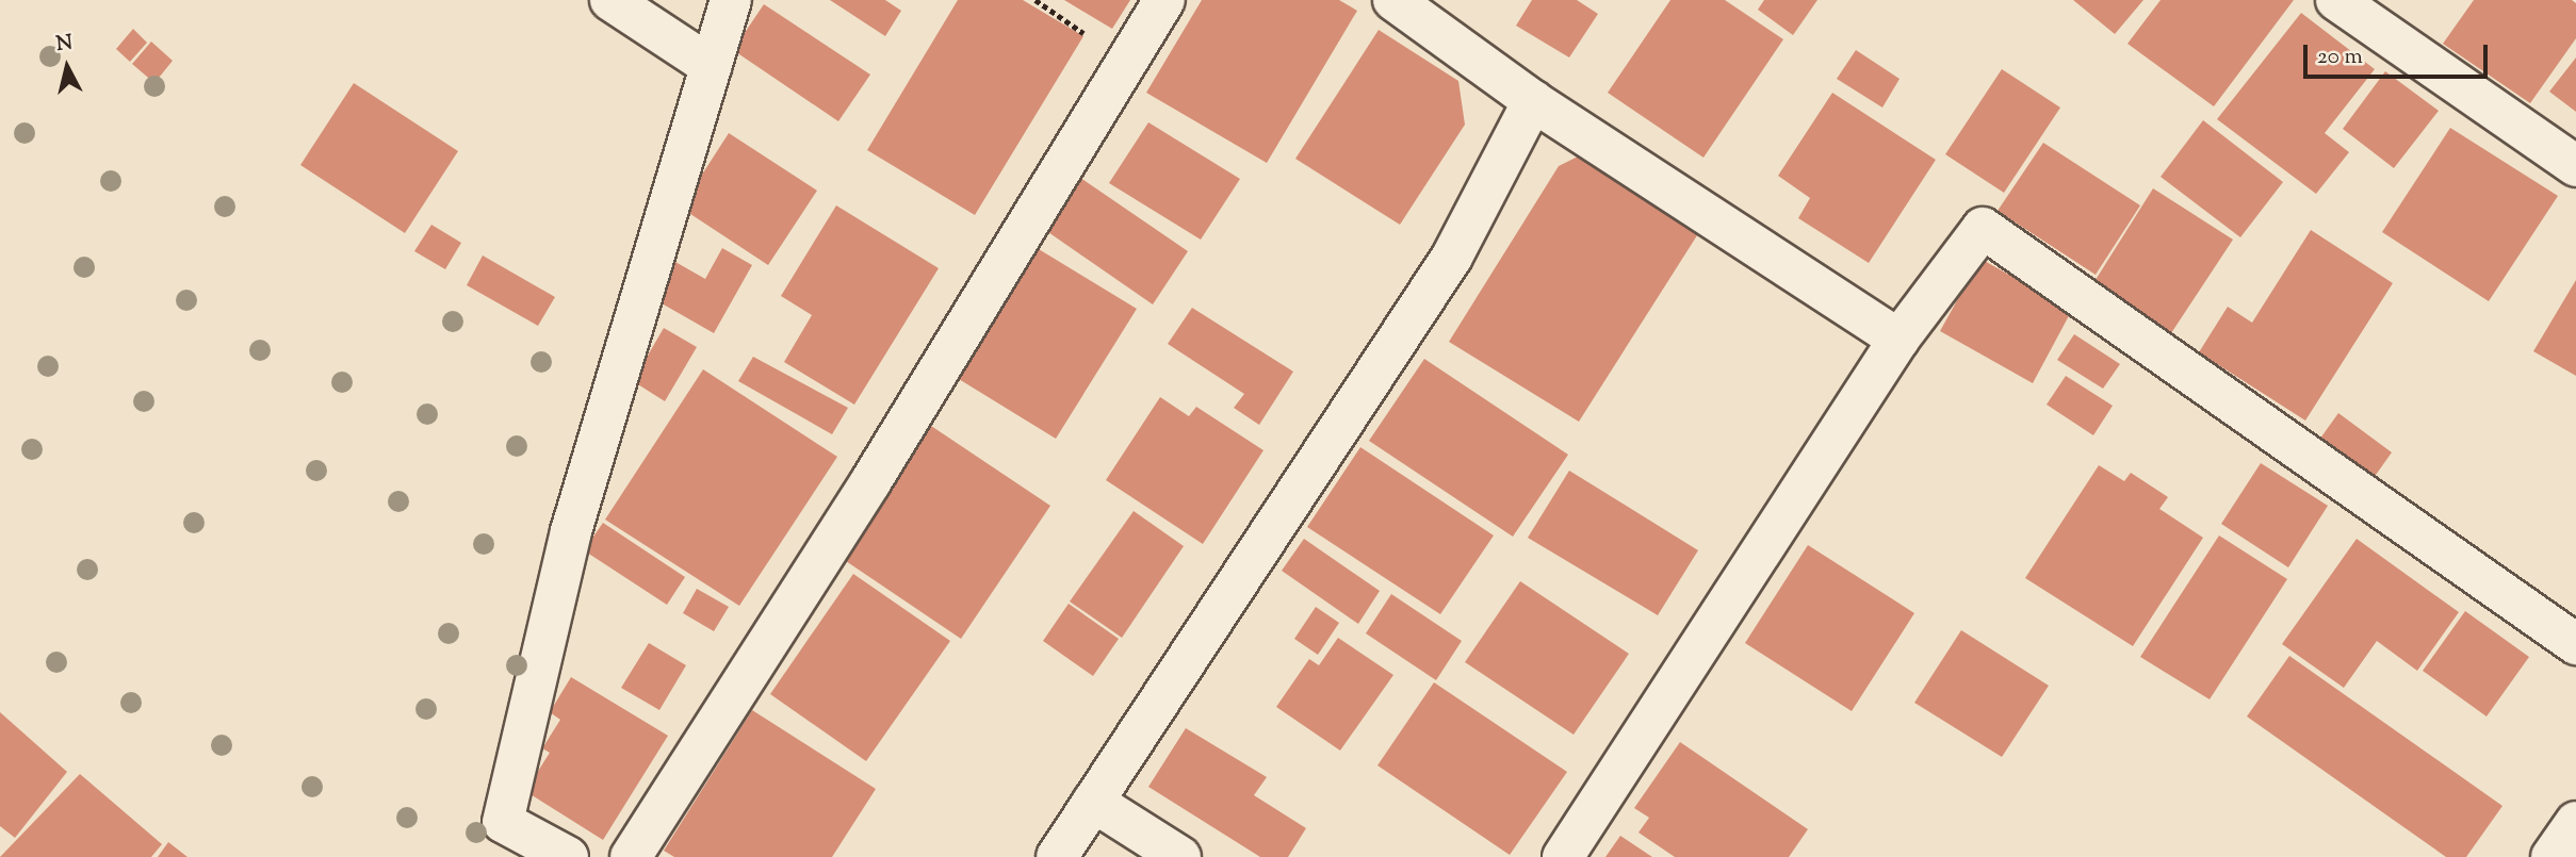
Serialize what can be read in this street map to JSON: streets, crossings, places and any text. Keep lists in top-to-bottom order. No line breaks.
{"scale_bar":"20 m","north":"top"}
